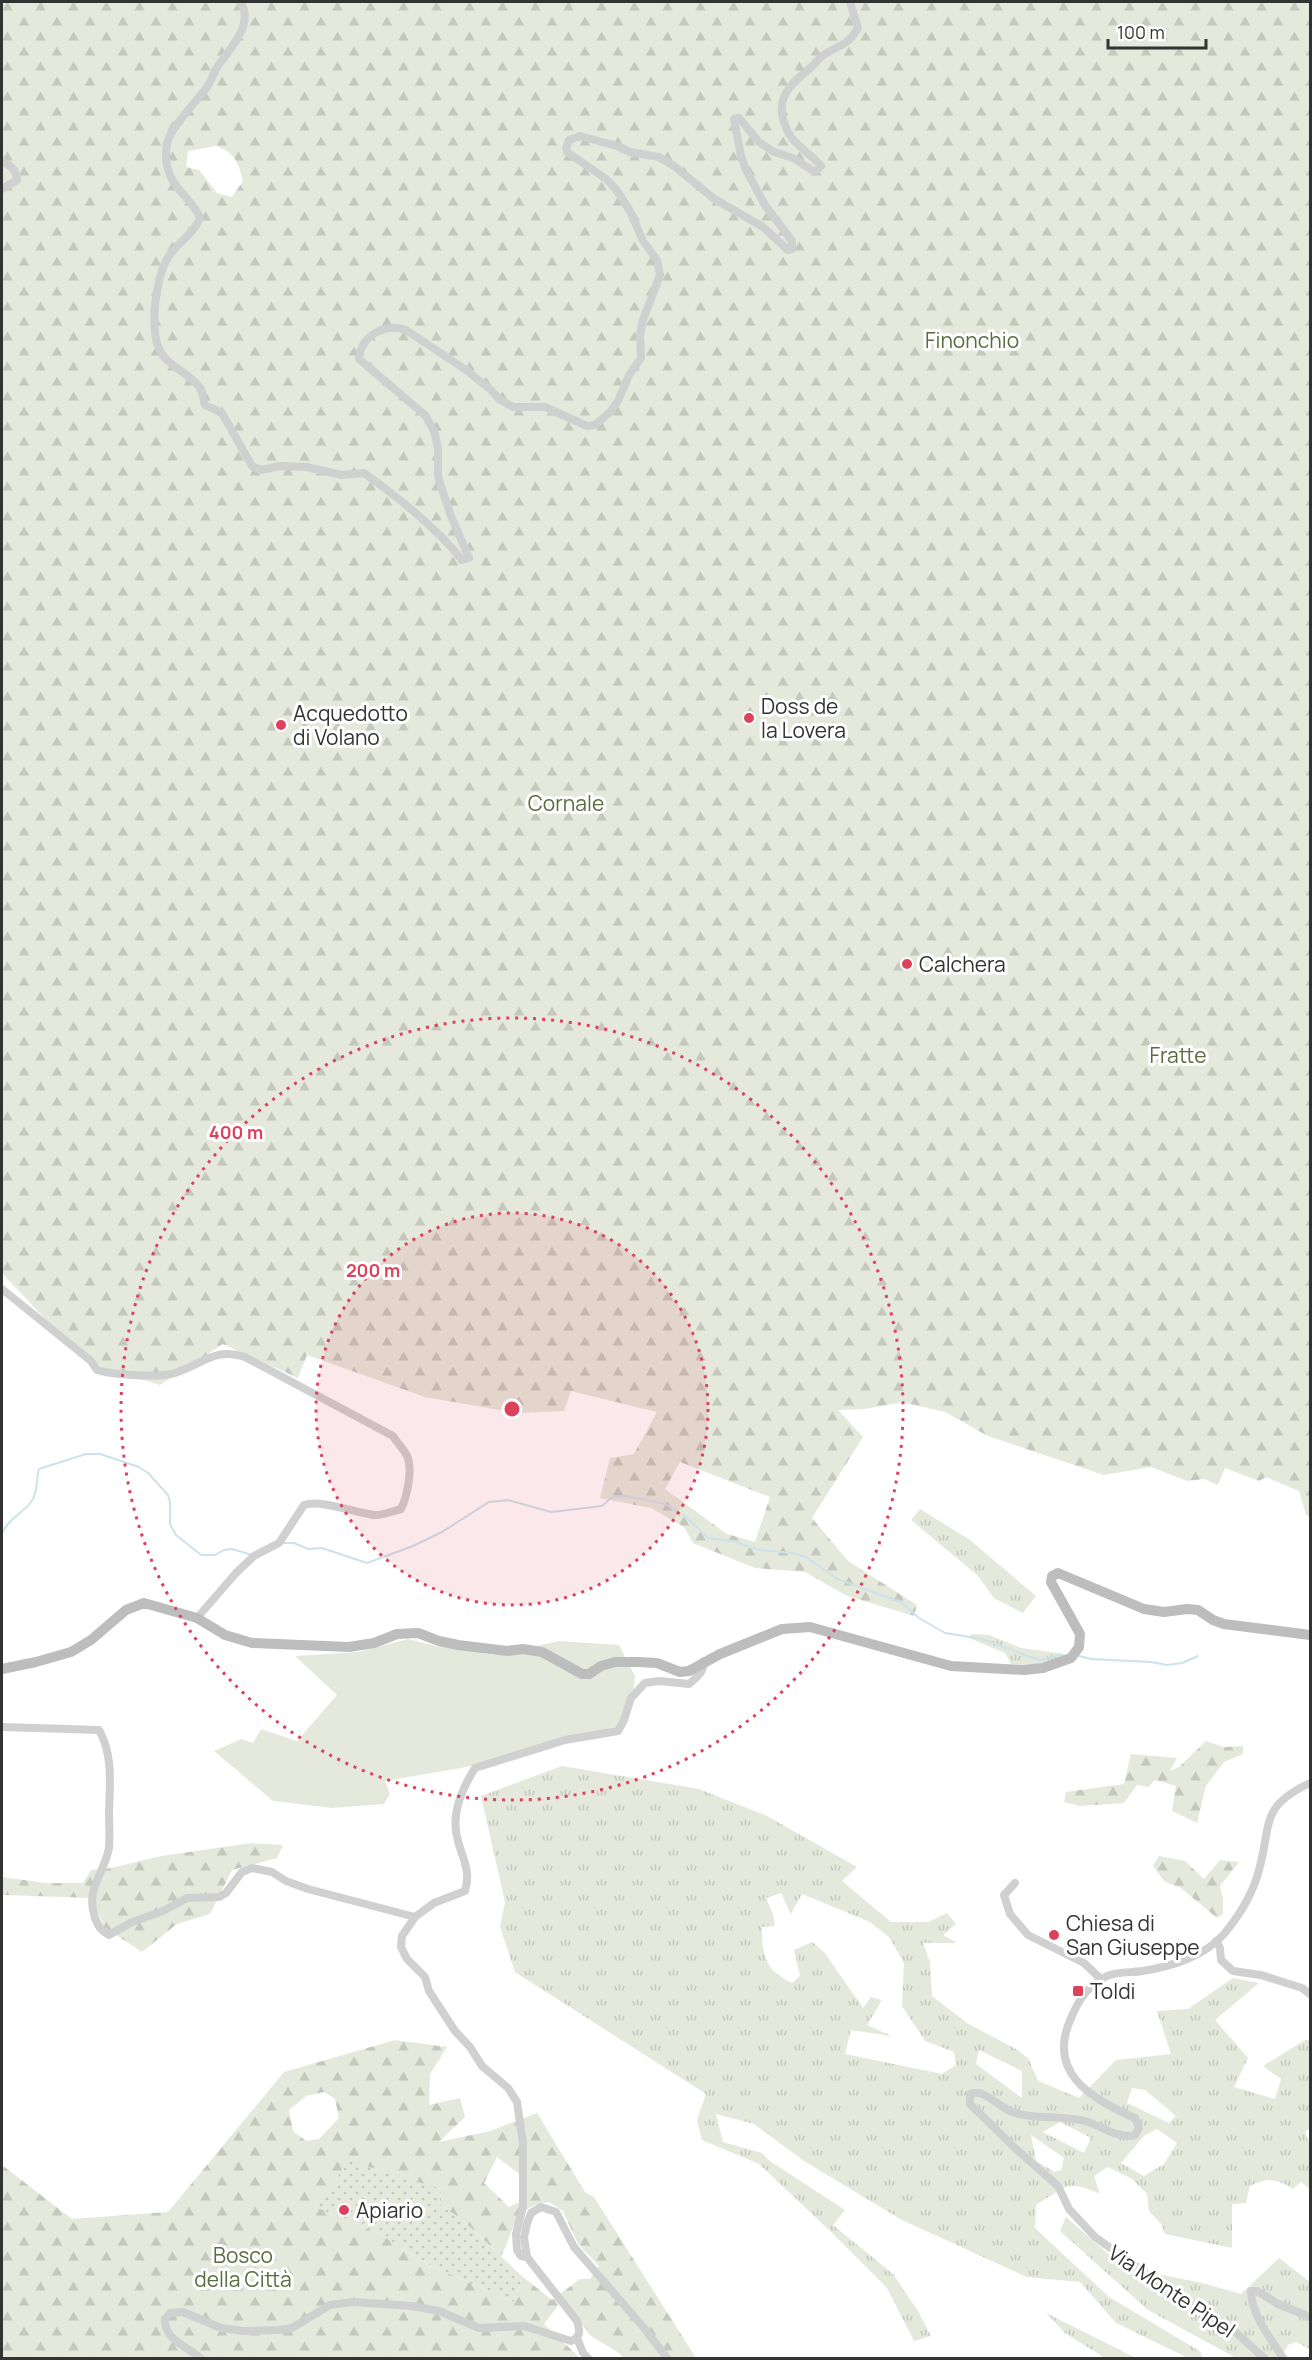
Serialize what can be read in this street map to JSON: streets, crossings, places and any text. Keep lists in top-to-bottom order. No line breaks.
{"streets":{"street":["Via Monte Pipel"]},"parks":["Finonchio","Cornale","Fratte","Bosco della Città"],"places":{"other":["Doss de la Lovera","Acquedotto di Volano","Calchera","Chiesa di San Giuseppe","Apiario"],"transit":["Toldi"]},"scale_bar":"100 m","rings":["400 m","200 m"]}
